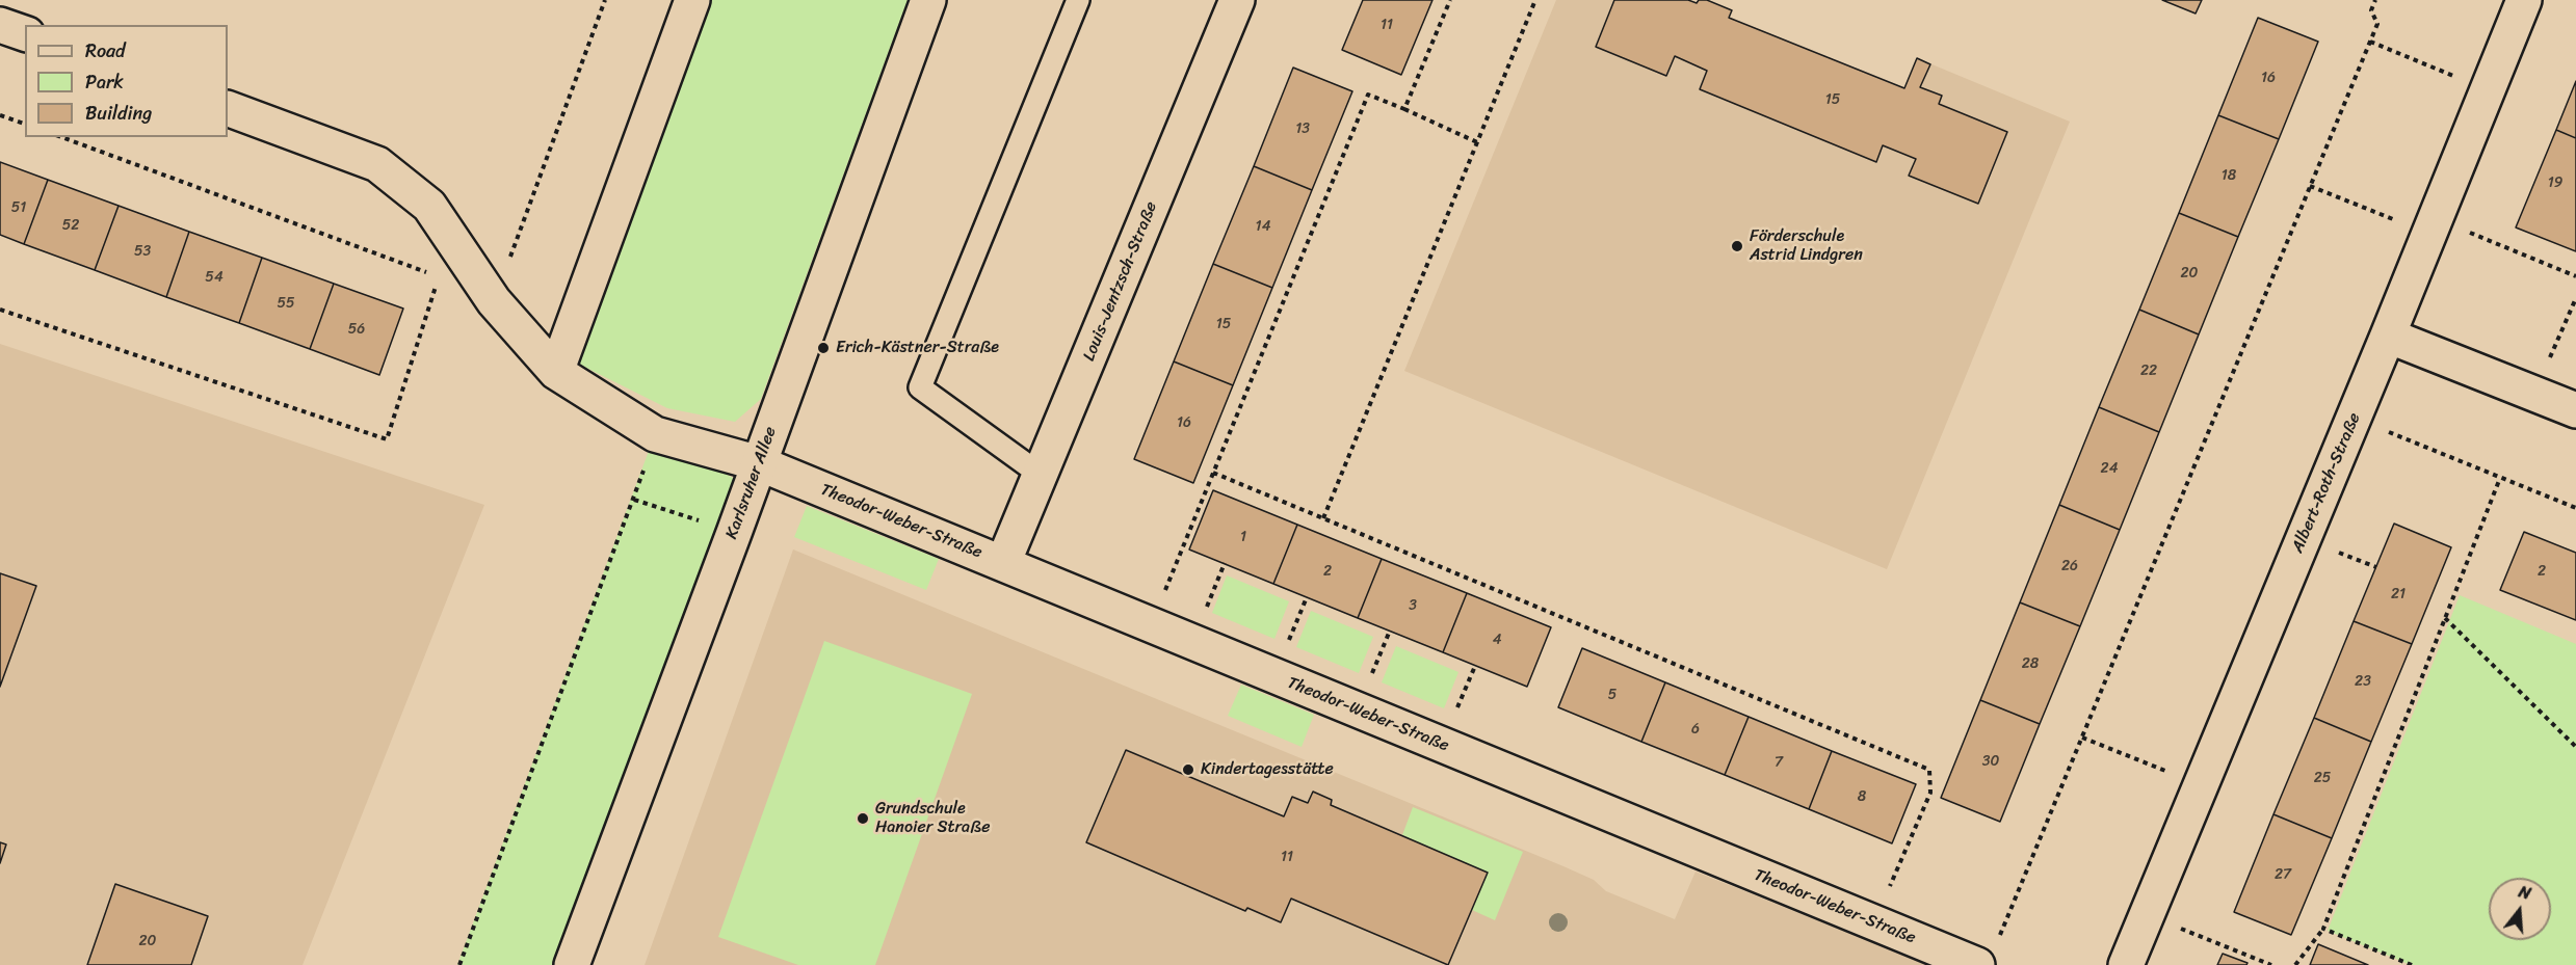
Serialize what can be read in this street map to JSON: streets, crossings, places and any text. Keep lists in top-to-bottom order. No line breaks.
{"streets":{"street":["Louis-Jentzsch-Straße","Karlsruher Allee","Albert-Roth-Straße","Theodor-Weber-Straße"]},"crossings":[["Louis-Jentzsch-Straße","Theodor-Weber-Straße"],["Karlsruher Allee","Theodor-Weber-Straße"]],"places":["Förderschule Astrid Lindgren","Erich-Kästner-Straße","Kindertagesstätte","Grundschule Hanoier Straße"],"house_numbers":["11","16","15","13","18","19","51","52","14","53","20","54","55","15","56","22","16","24","1","26","2","2","21","3","4","28","23","5","6","30","7","25","8","11","27","20"],"legend":["Road","Park","Building"],"north":"top"}
